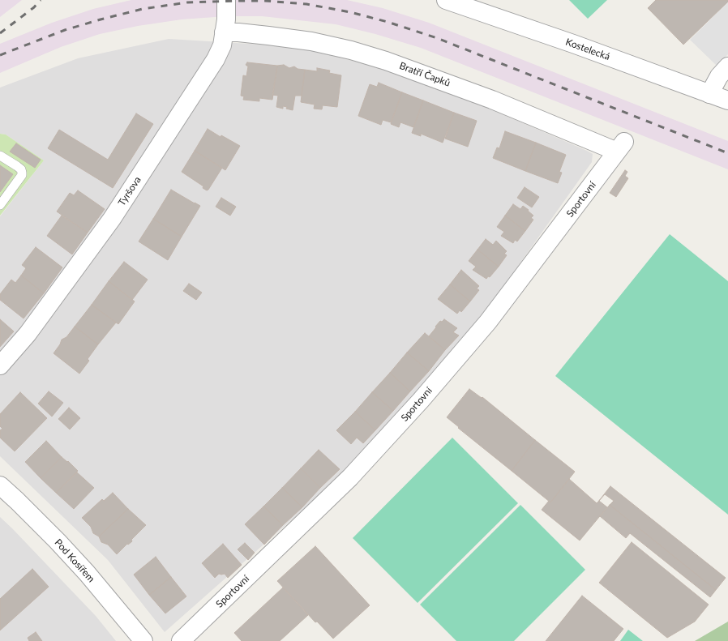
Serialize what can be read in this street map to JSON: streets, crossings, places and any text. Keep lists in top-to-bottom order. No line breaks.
{"streets":{"street":["Kostelecká","Bratří Čapků","Tyršova","Sportovní","Pod Kosířem"]},"crossings":[["Bratří Čapků","Tyršova"],["Bratří Čapků","Sportovní"]]}
